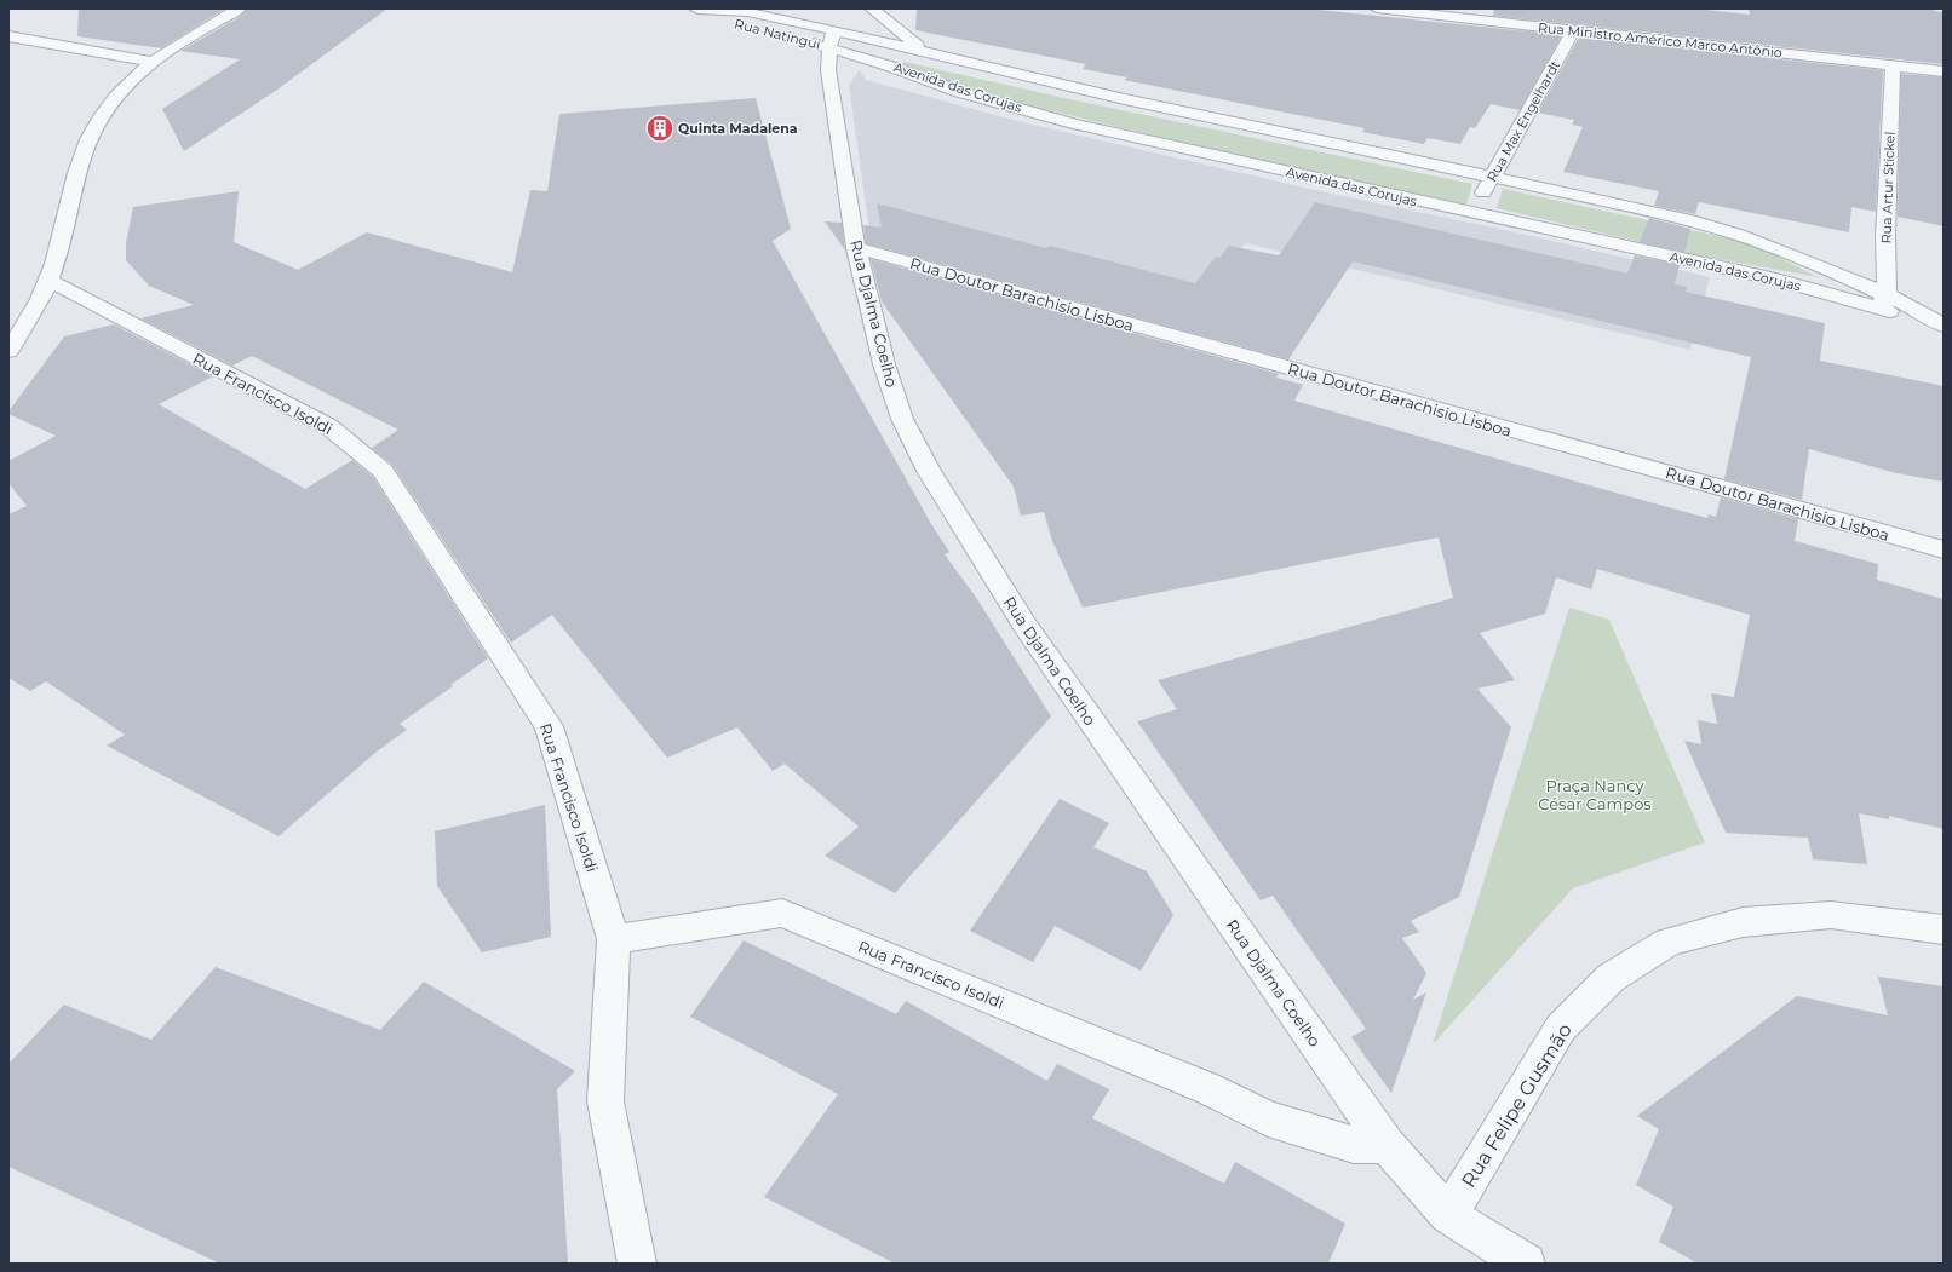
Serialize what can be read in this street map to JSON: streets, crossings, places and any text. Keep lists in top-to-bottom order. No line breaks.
{"streets":{"street":["Rua Natingui","Rua Ministro Américo Marco Antônio","Avenida das Corujas","Rua Max Engelhardt","Rua Artur Stickel","Rua Doutor Barachisio Lisboa","Rua Djalma Coelho","Rua Francisco Isoldi","Rua Felipe Gusmão"]},"crossings":[["Rua Natingui","Avenida das Corujas"],["Rua Natingui","Rua Djalma Coelho"],["Rua Ministro Américo Marco Antônio","Rua Max Engelhardt"],["Rua Ministro Américo Marco Antônio","Rua Artur Stickel"],["Avenida das Corujas","Rua Max Engelhardt"],["Avenida das Corujas","Rua Artur Stickel"],["Avenida das Corujas","Rua Djalma Coelho"],["Rua Doutor Barachisio Lisboa","Rua Djalma Coelho"],["Rua Djalma Coelho","Rua Francisco Isoldi"],["Rua Djalma Coelho","Rua Felipe Gusmão"]],"parks":["Praça Nancy César Campos"],"places":{"building":["Quinta Madalena"]}}
